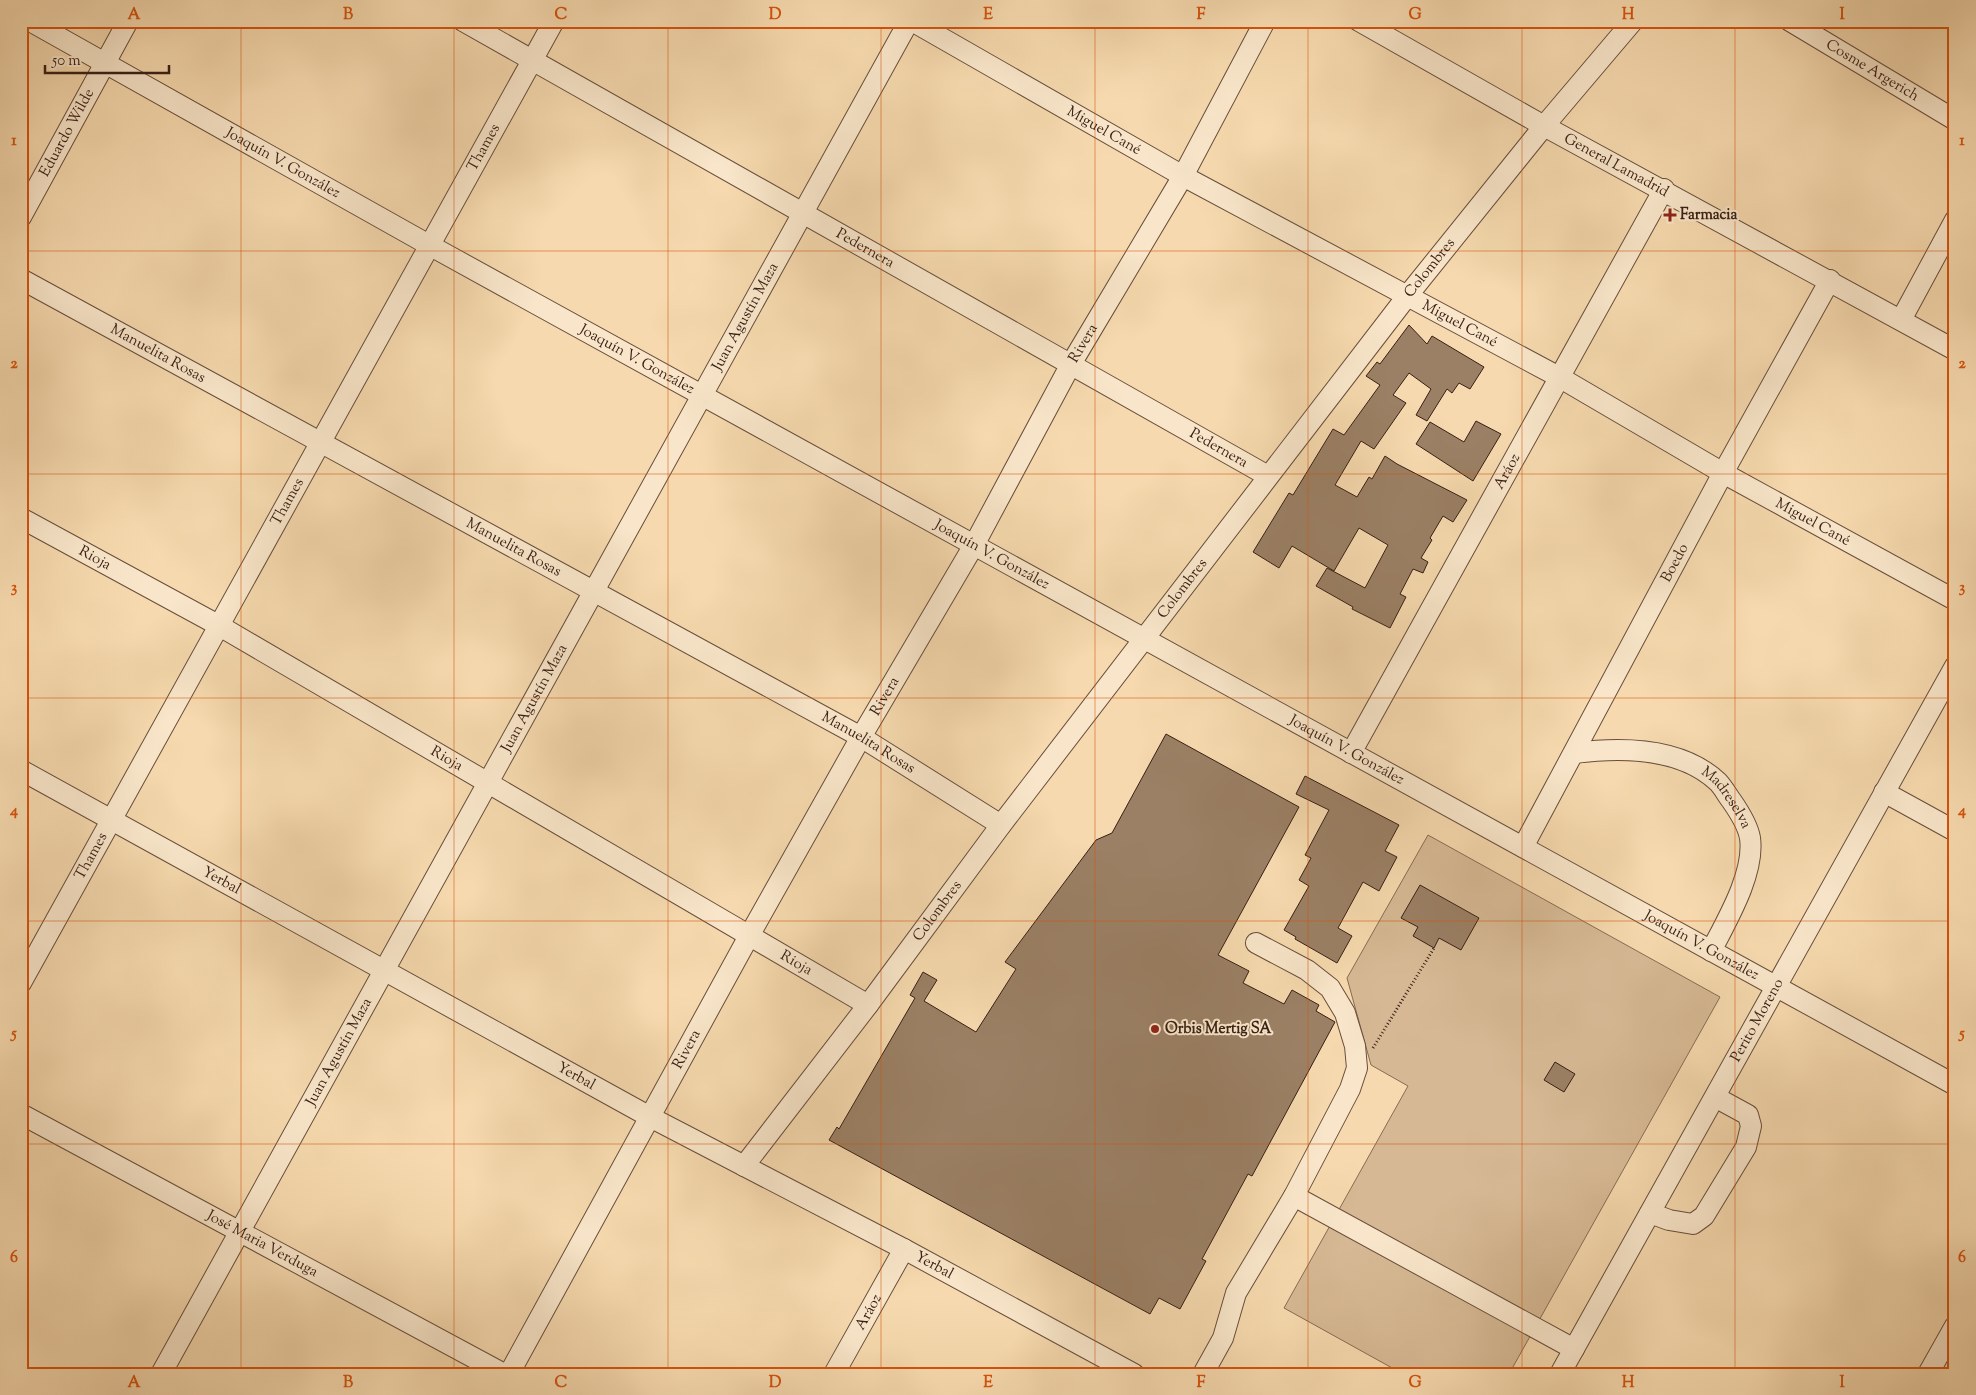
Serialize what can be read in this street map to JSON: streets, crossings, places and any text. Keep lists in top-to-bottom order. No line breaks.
{"streets":{"street":["Cosme Argerich","Miguel Cané","Eduardo Wilde","Thames","Joaquín V. González","General Lamadrid","Pedernera","Colombres","Juan Agustín Maza","Rivera","Manuelita Rosas","Aráoz","Rioja","Boedo","Madreselva","Yerbal","Perito Moreno","José Maria Verduga"]},"crossings":[["Miguel Cané","Colombres"],["Miguel Cané","Juan Agustín Maza"],["Miguel Cané","Rivera"],["Miguel Cané","Aráoz"],["Miguel Cané","Boedo"],["Eduardo Wilde","Joaquín V. González"],["Thames","Joaquín V. González"],["Thames","Pedernera"],["Thames","Manuelita Rosas"],["Thames","Rioja"],["Thames","Yerbal"],["Joaquín V. González","Colombres"],["Joaquín V. González","Juan Agustín Maza"],["Joaquín V. González","Rivera"],["Joaquín V. González","Aráoz"],["Joaquín V. González","Boedo"],["Joaquín V. González","Madreselva"],["Joaquín V. González","Perito Moreno"],["General Lamadrid","Colombres"],["General Lamadrid","Aráoz"],["General Lamadrid","Boedo"],["Pedernera","Colombres"],["Pedernera","Juan Agustín Maza"],["Pedernera","Rivera"],["Colombres","Manuelita Rosas"],["Colombres","Rioja"],["Colombres","Yerbal"],["Juan Agustín Maza","Manuelita Rosas"],["Juan Agustín Maza","Rioja"],["Juan Agustín Maza","Yerbal"],["Juan Agustín Maza","José Maria Verduga"],["Rivera","Manuelita Rosas"],["Rivera","Rioja"],["Rivera","Yerbal"],["Aráoz","Yerbal"],["Boedo","Madreselva"]],"places":{"health":["Farmacia"],"other":["Orbis Mertig SA"]},"scale_bar":"50 m","grid":{"columns":["A","B","C","D","E","F","G","H","I"],"rows":["1","2","3","4","5","6"]}}
